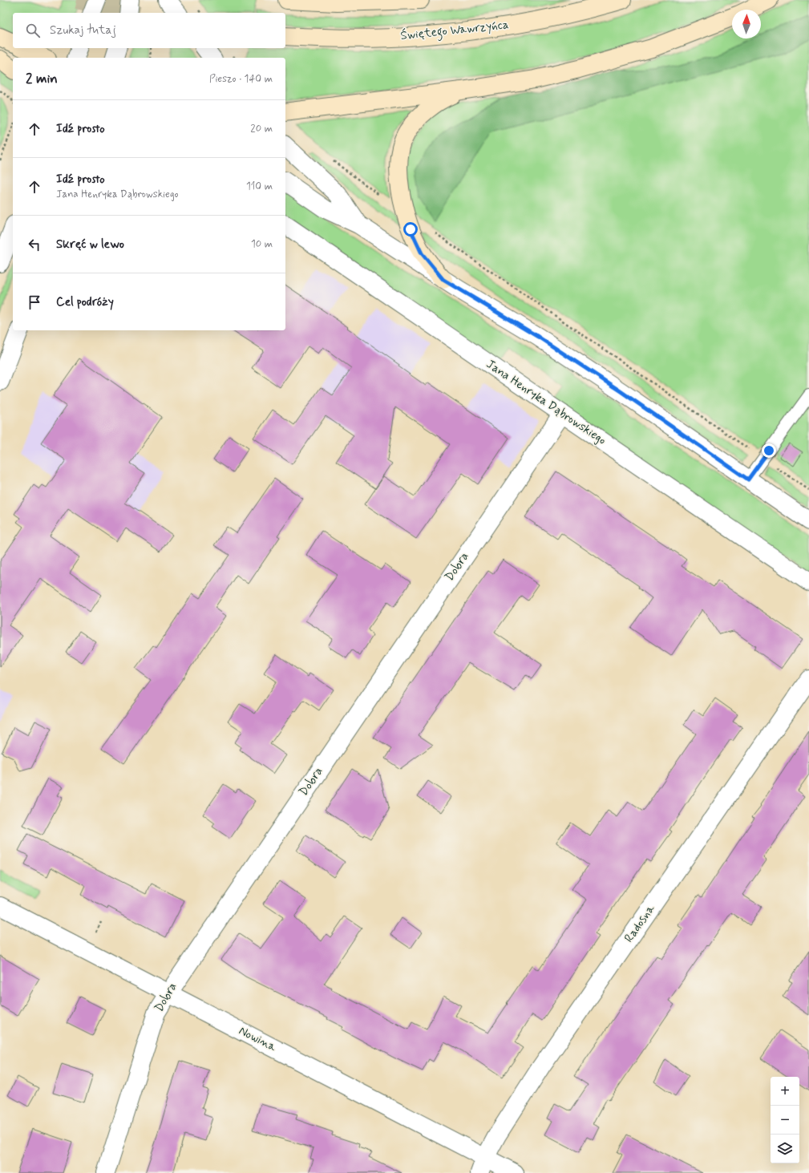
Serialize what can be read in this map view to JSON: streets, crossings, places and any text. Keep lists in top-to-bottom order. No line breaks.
{"streets":{"main road":["Świętego Wawrzyńca"],"street":["Jana Henryka Dąbrowskiego","Dobra","Radosna","Nowina"]},"crossings":[["Jana Henryka Dąbrowskiego","Dobra"],["Dobra","Nowina"],["Radosna","Nowina"]],"north":"top","page":{"search":"Szukaj tutaj","heading":["2 min","Pieszo · 140 m"],"list":[["Idź prosto","20 m"],["Idź prosto","Jana Henryka Dąbrowskiego","110 m"],["Skręć w lewo","10 m"],"Cel podróży"],"map_buttons":["+","−"]}}
